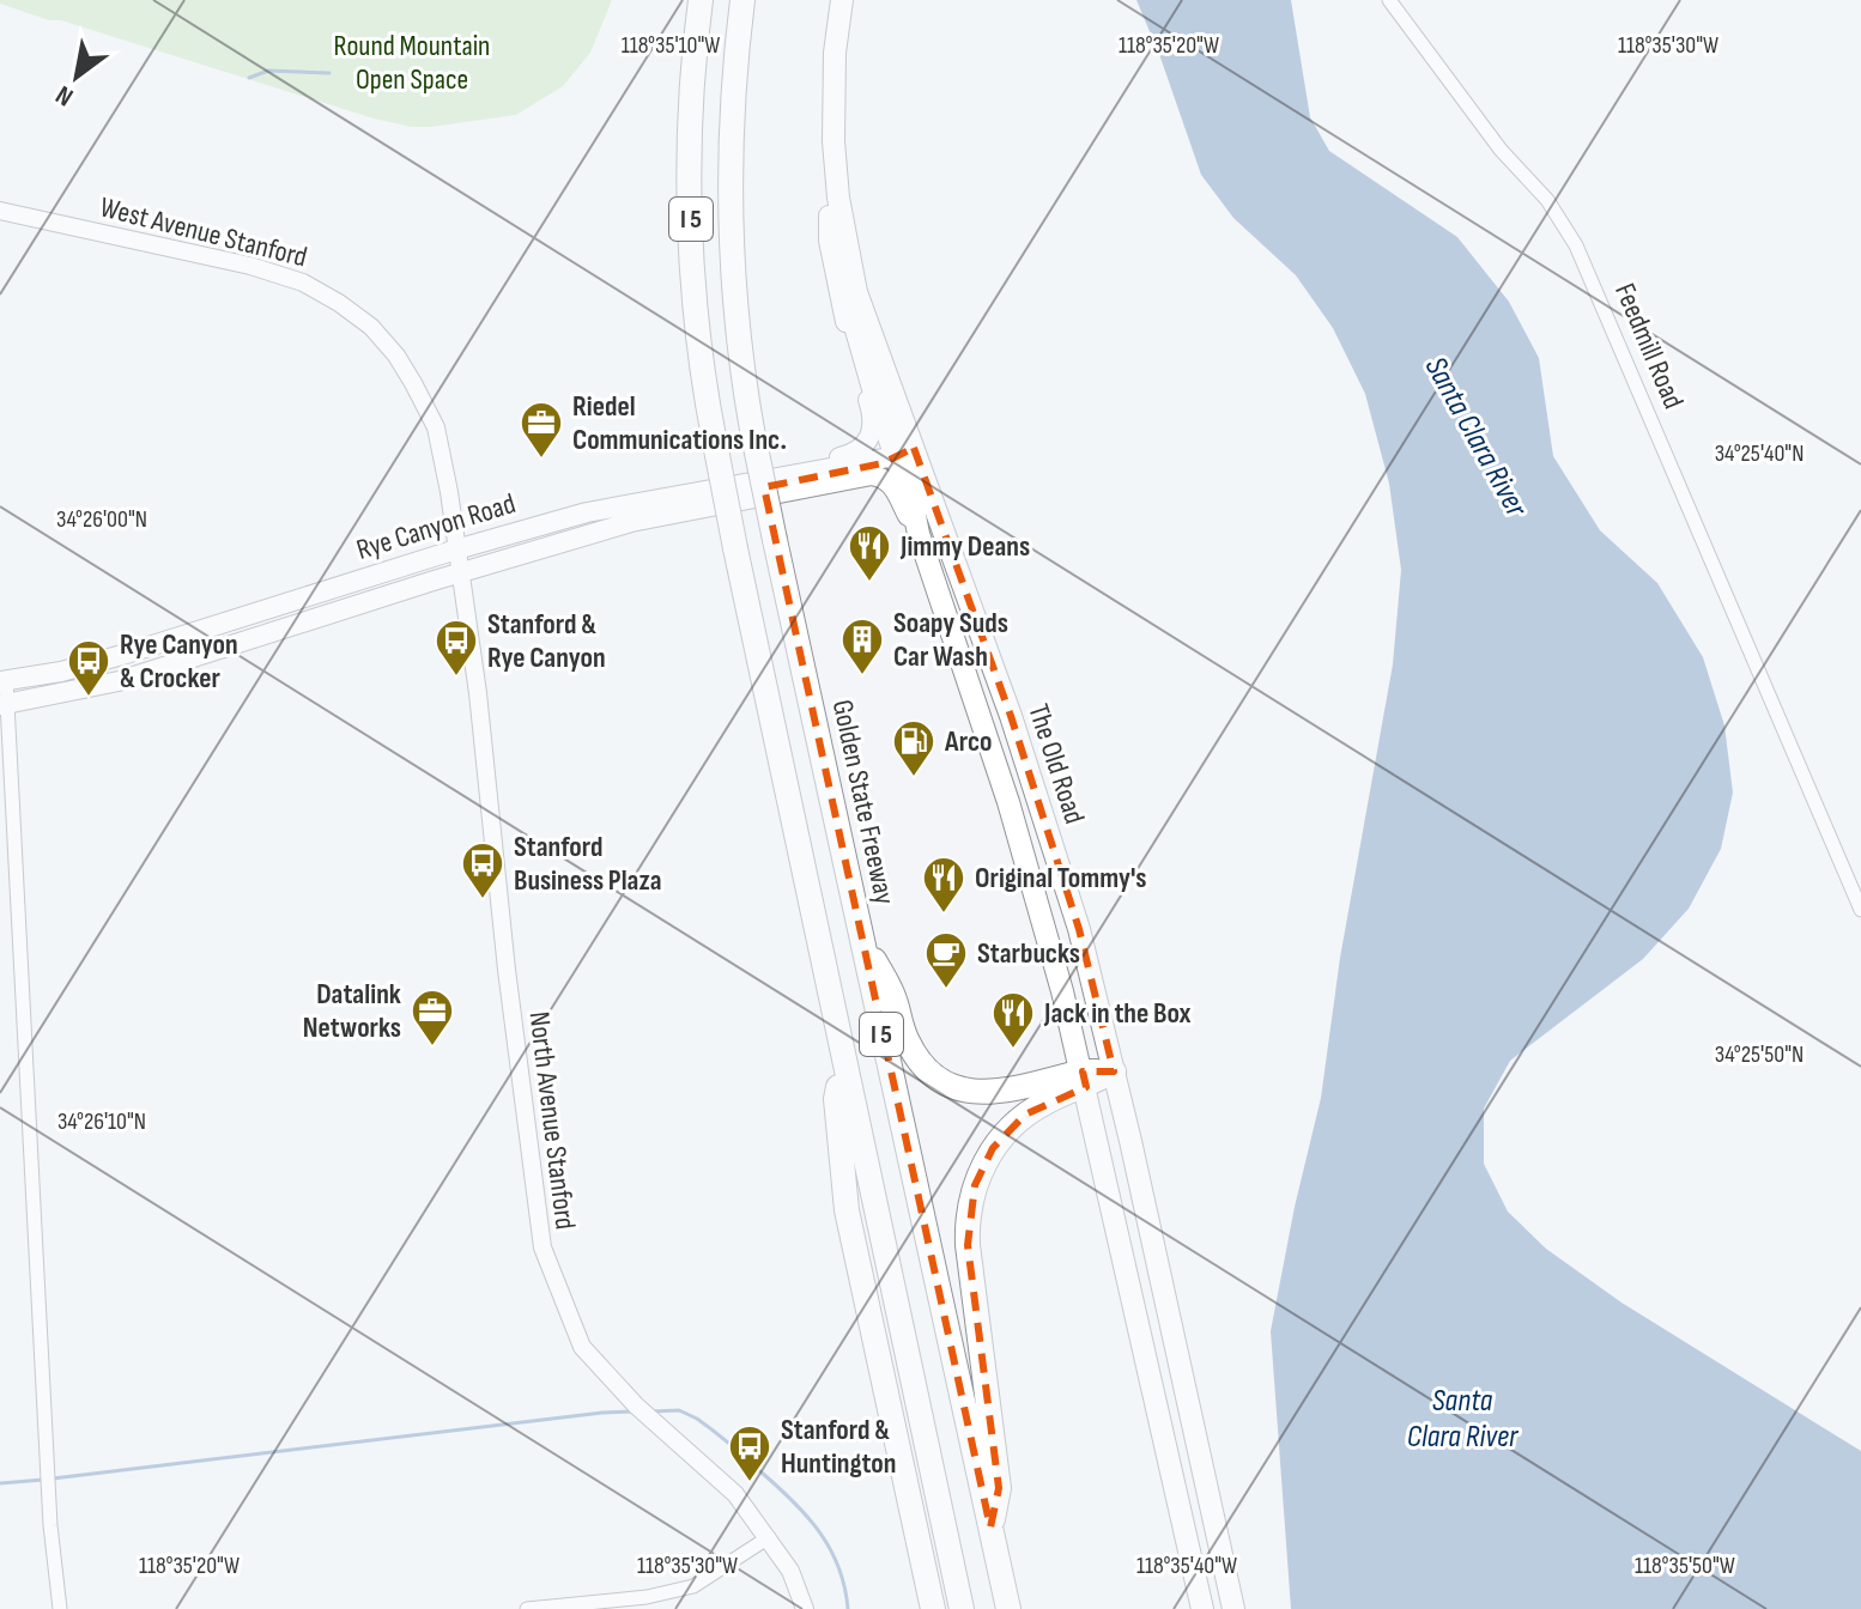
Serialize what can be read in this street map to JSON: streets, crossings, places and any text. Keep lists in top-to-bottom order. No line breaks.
{"streets":{"highway":["I 5","Golden State Freeway"],"main road":["Rye Canyon Road","The Old Road"],"street":["West Avenue Stanford","Feedmill Road","North Avenue Stanford"]},"crossings":[["West Avenue Stanford","Rye Canyon Road"],["West Avenue Stanford","North Avenue Stanford"],["Rye Canyon Road","The Old Road"],["Rye Canyon Road","North Avenue Stanford"]],"water":["Santa Clara River"],"parks":["Round Mountain Open Space"],"places":{"office":["Riedel Communications Inc.","Datalink Networks"],"restaurant":["Jimmy Deans","Original Tommy's","Jack in the Box"],"building":["Soapy Suds Car Wash"],"bus stop":["Stanford & Rye Canyon","Rye Canyon & Crocker","Stanford Business Plaza","Stanford & Huntington"],"fuel station":["Arco"],"cafe":["Starbucks"]},"north":"bottom left","coordinates":["118°35'10\"W","118°35'20\"W","118°35'30\"W","34°25'40\"N","34°26'00\"N","34°25'50\"N","34°26'10\"N","118°35'40\"W","118°35'50\"W"]}
